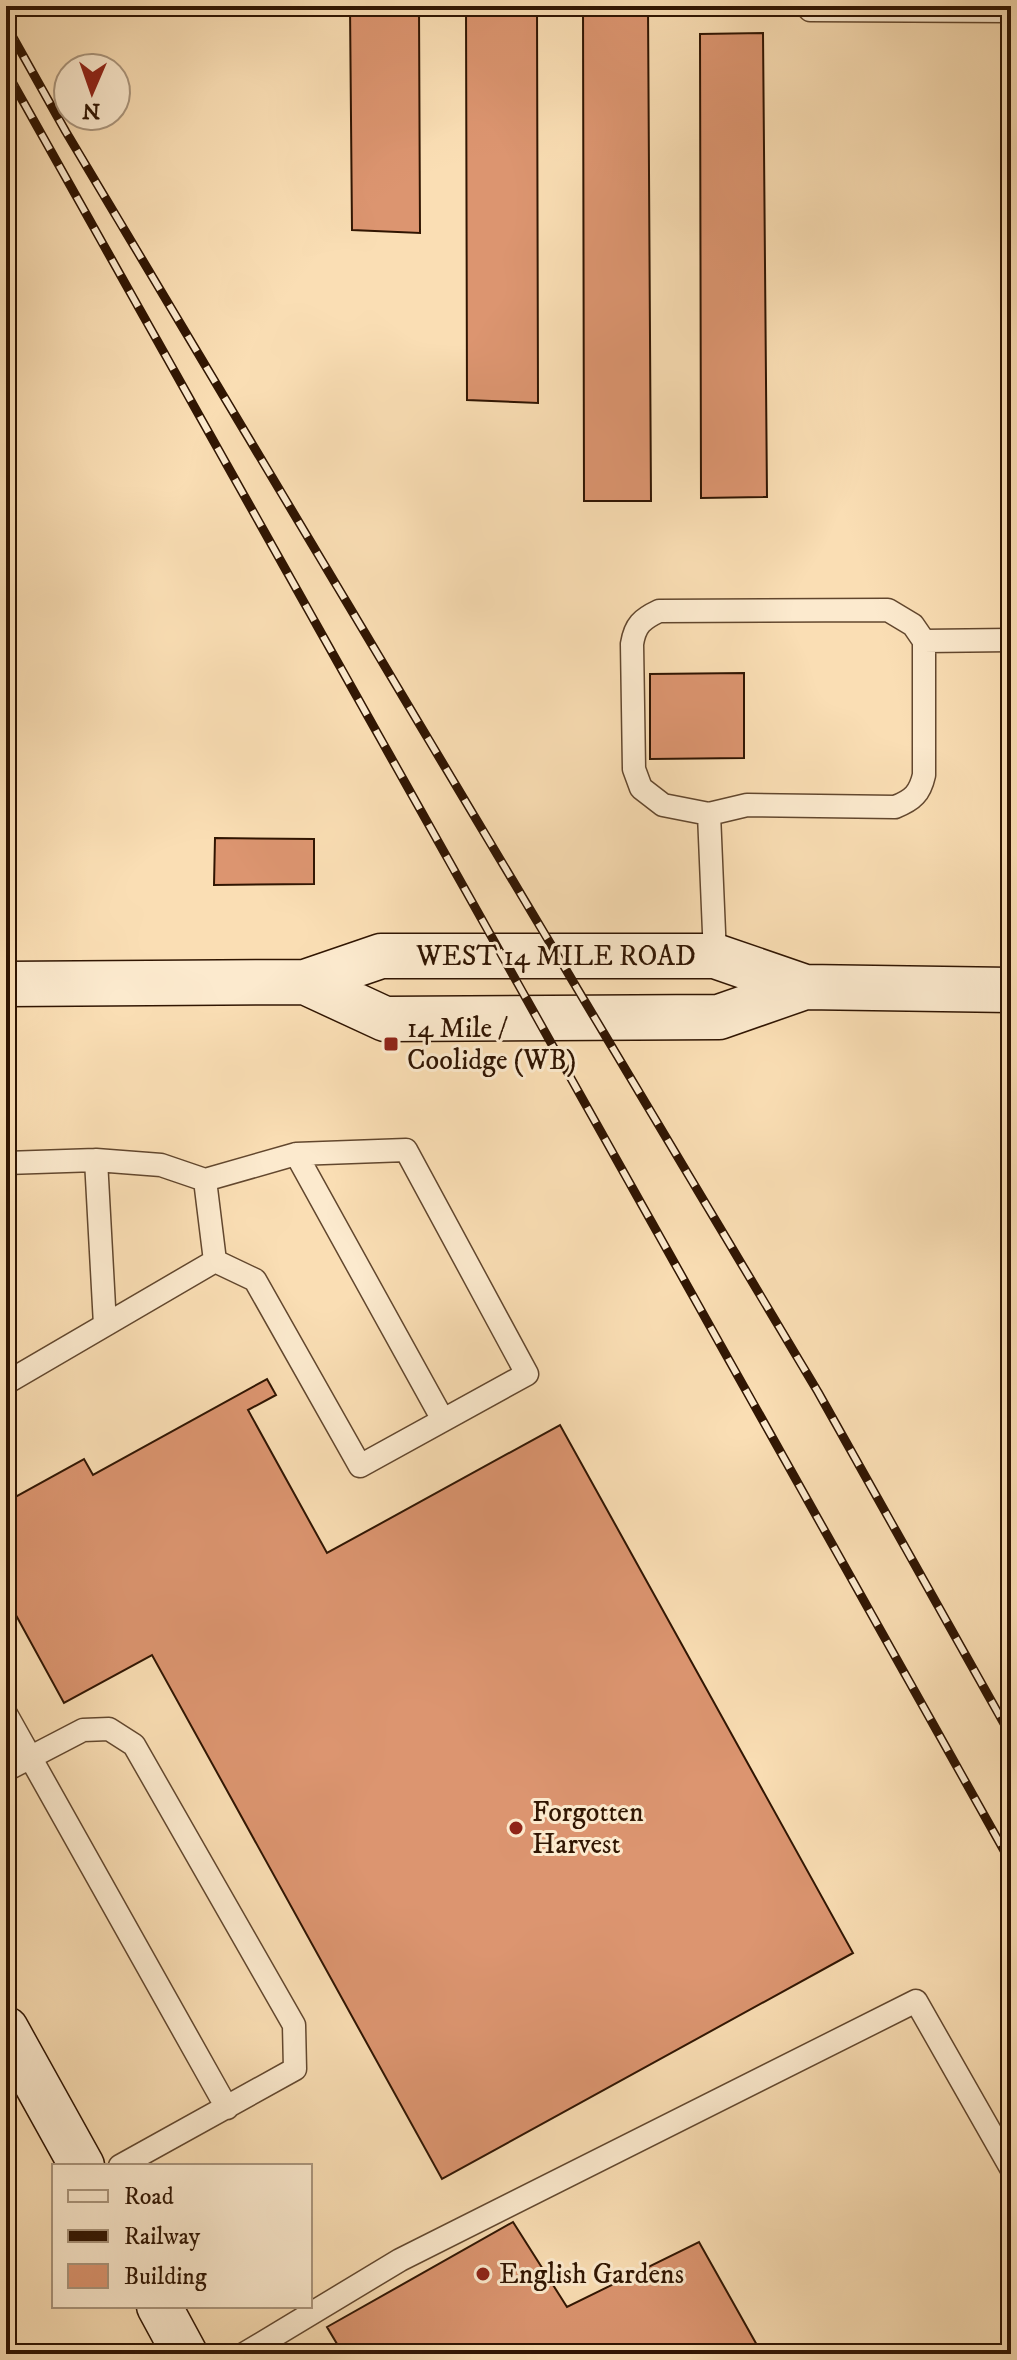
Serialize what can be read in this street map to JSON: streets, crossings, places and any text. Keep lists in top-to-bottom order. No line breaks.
{"streets":{"main road":["WEST 14 MILE ROAD"]},"places":{"transit":["14 Mile / Coolidge (WB)"],"other":["Forgotten Harvest","English Gardens"]},"legend":["Road","Railway","Building"],"north":"bottom"}
